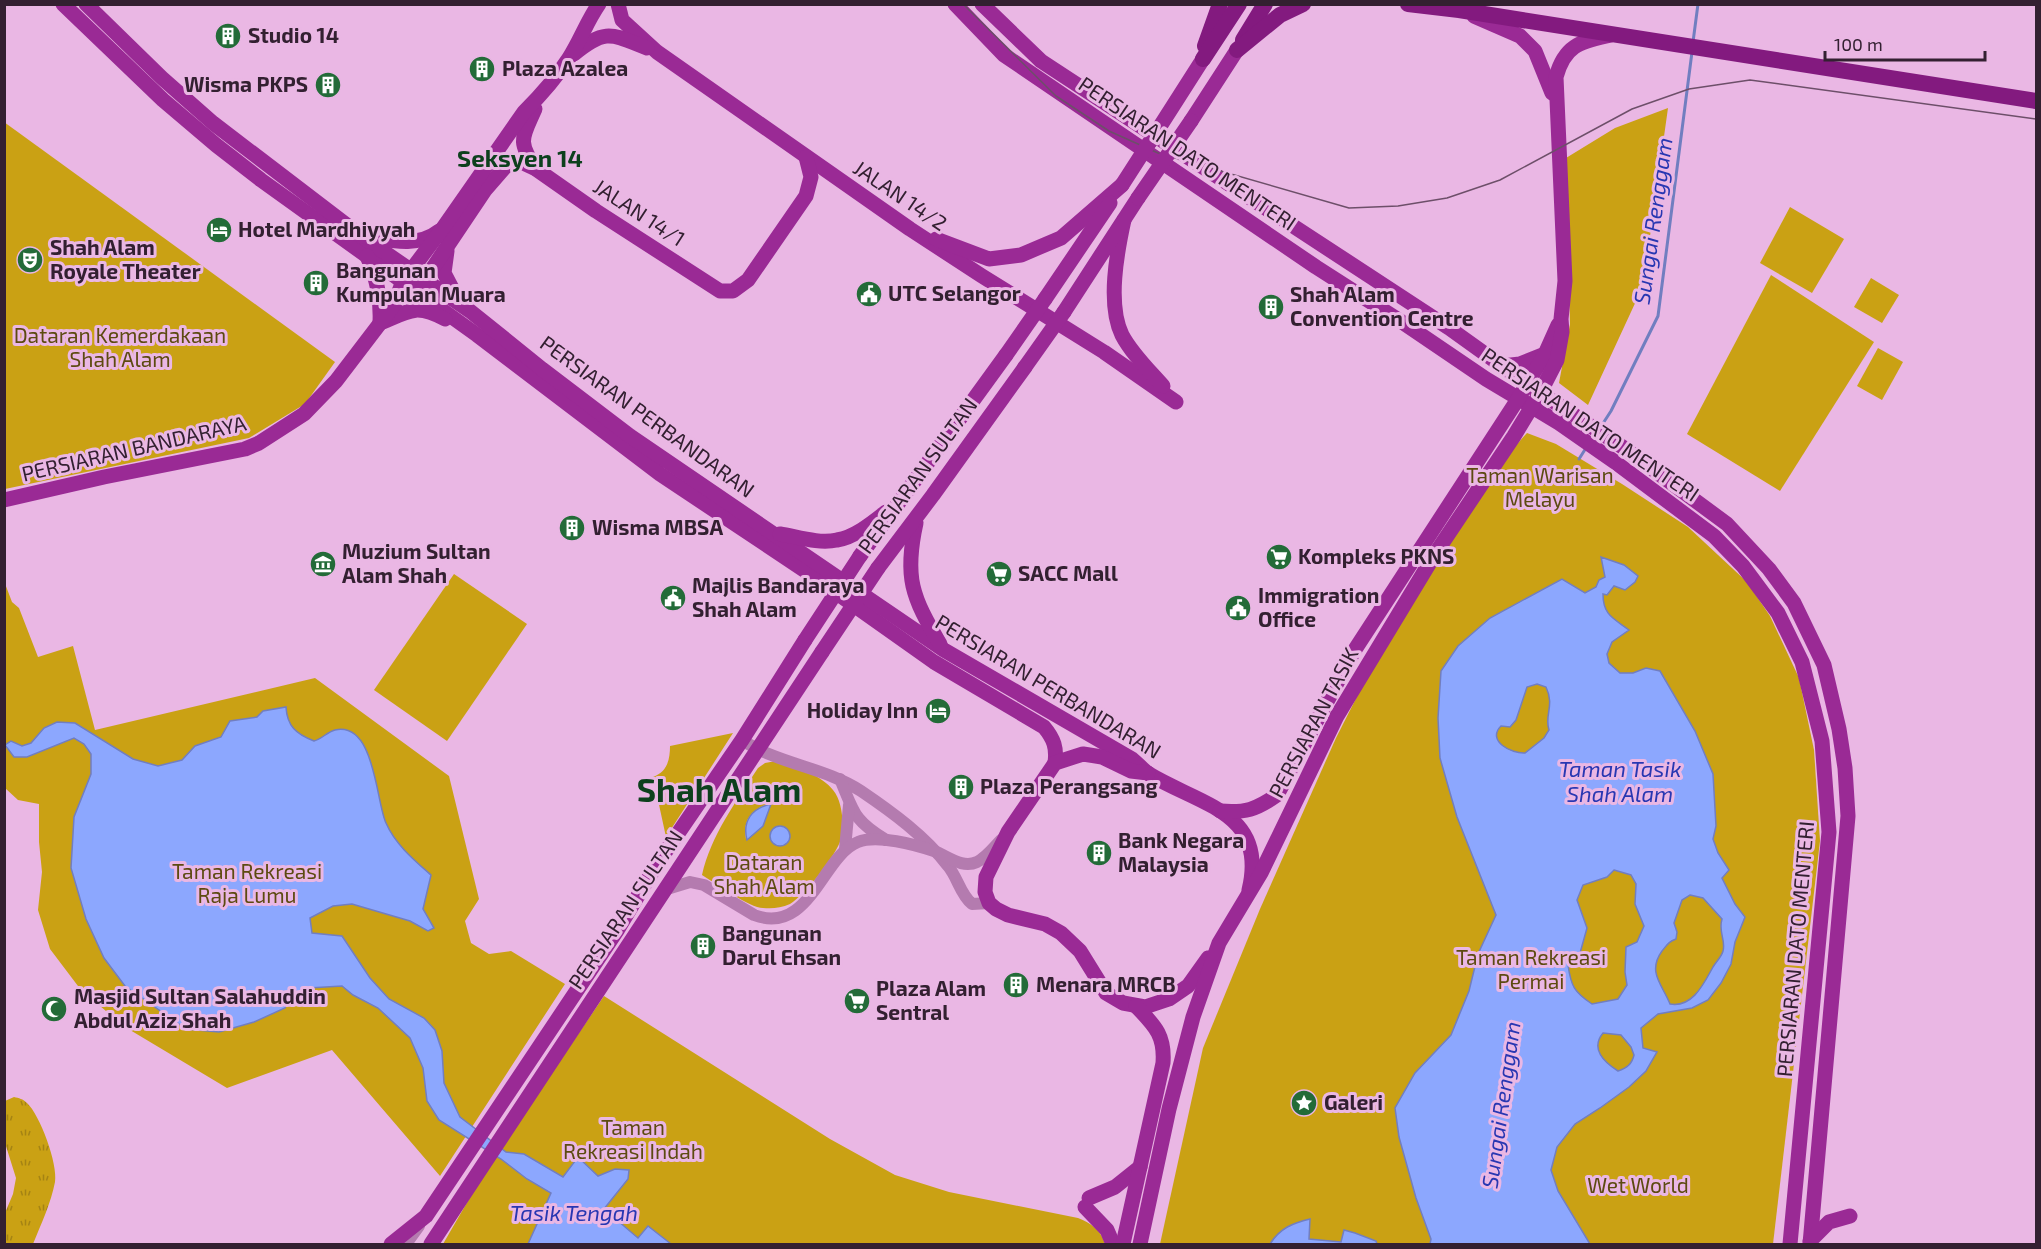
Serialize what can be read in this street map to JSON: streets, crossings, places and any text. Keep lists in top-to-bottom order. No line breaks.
{"streets":{"highway":["PERSIARAN SULTAN"],"main road":["PERSIARAN DATO MENTERI","JALAN 14/2","JALAN 14/1","PERSIARAN PERBANDARAN","PERSIARAN BANDARAYA","PERSIARAN TASIK"]},"crossings":[["PERSIARAN DATO MENTERI","PERSIARAN SULTAN"],["PERSIARAN DATO MENTERI","PERSIARAN TASIK"],["JALAN 14/2","JALAN 14/1"],["JALAN 14/2","PERSIARAN SULTAN"],["JALAN 14/1","PERSIARAN BANDARAYA"],["PERSIARAN PERBANDARAN","PERSIARAN BANDARAYA"],["PERSIARAN PERBANDARAN","PERSIARAN TASIK"]],"districts":["Seksyen 14","Shah Alam"],"water":["Sungai Renggam","Taman Tasik Shah Alam","Tasik Tengah"],"parks":["Dataran Kemerdakaan Shah Alam","Taman Warisan Melayu","Dataran Shah Alam","Taman Rekreasi Raja Lumu","Taman Rekreasi Permai","Taman Rekreasi Indah","Wet World"],"places":{"building":["Studio 14","Plaza Azalea","Wisma PKPS","Bangunan Kumpulan Muara","Shah Alam Convention Centre","Wisma MBSA","Plaza Perangsang","Bank Negara Malaysia","Bangunan Darul Ehsan","Menara MRCB"],"hotel":["Hotel Mardhiyyah","Holiday Inn"],"theatre":["Shah Alam Royale Theater"],"public building":["UTC Selangor","Majlis Bandaraya Shah Alam","Immigration Office"],"supermarket":["Kompleks PKNS","SACC Mall","Plaza Alam Sentral"],"museum":["Muzium Sultan Alam Shah"],"mosque":["Masjid Sultan Salahuddin Abdul Aziz Shah"],"place":["Galeri"]},"scale_bar":"100 m"}
